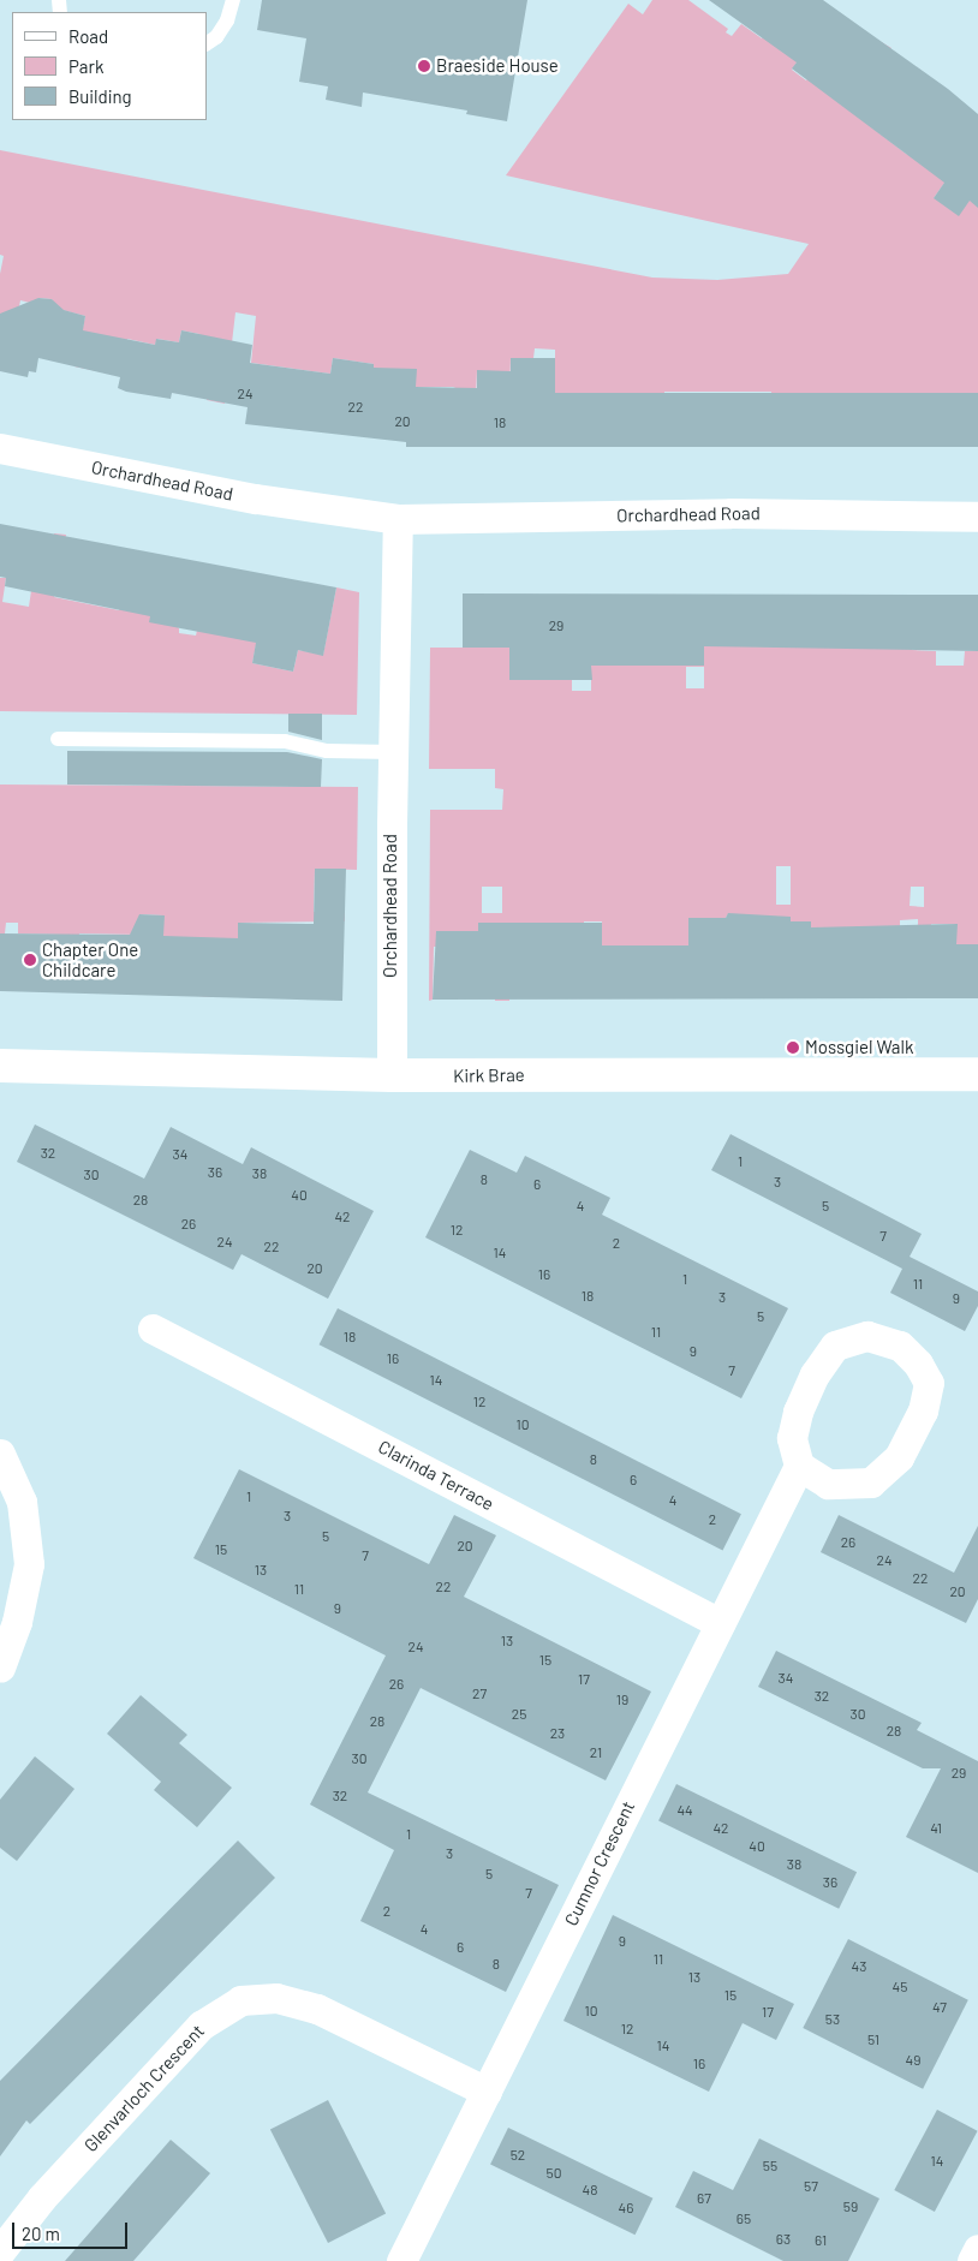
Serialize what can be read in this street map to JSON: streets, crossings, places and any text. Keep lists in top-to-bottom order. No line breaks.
{"streets":{"street":["Orchardhead Road","Kirk Brae","Clarinda Terrace","Cumnor Crescent","Glenvarloch Crescent"]},"crossings":[["Orchardhead Road","Kirk Brae"],["Clarinda Terrace","Cumnor Crescent"],["Cumnor Crescent","Glenvarloch Crescent"]],"places":["Braeside House","Chapter One Childcare","Mossgiel Walk"],"house_numbers":["24","22","20","18","29","32","34","1","36","38","30","8","3","6","40","28","4","5","42","26","12","7","24","2","22","14","20","16","1","11","18","3","9","5","11","18","9","16","7","14","12","10","8","6","1","4","3","2","5","26","20","15","7","24","13","22","22","11","20","9","13","24","15","34","17","26","27","32","19","25","30","28","28","23","21","30","29","32","44","42","41","1","40","3","38","5","36","7","2","4","9","6","11","8","43","13","45","15","47","10","17","53","12","51","14","49","16","52","14","55","50","57","48","67","59","46","65","63","61"],"legend":["Road","Park","Building"],"scale_bar":"20 m"}
